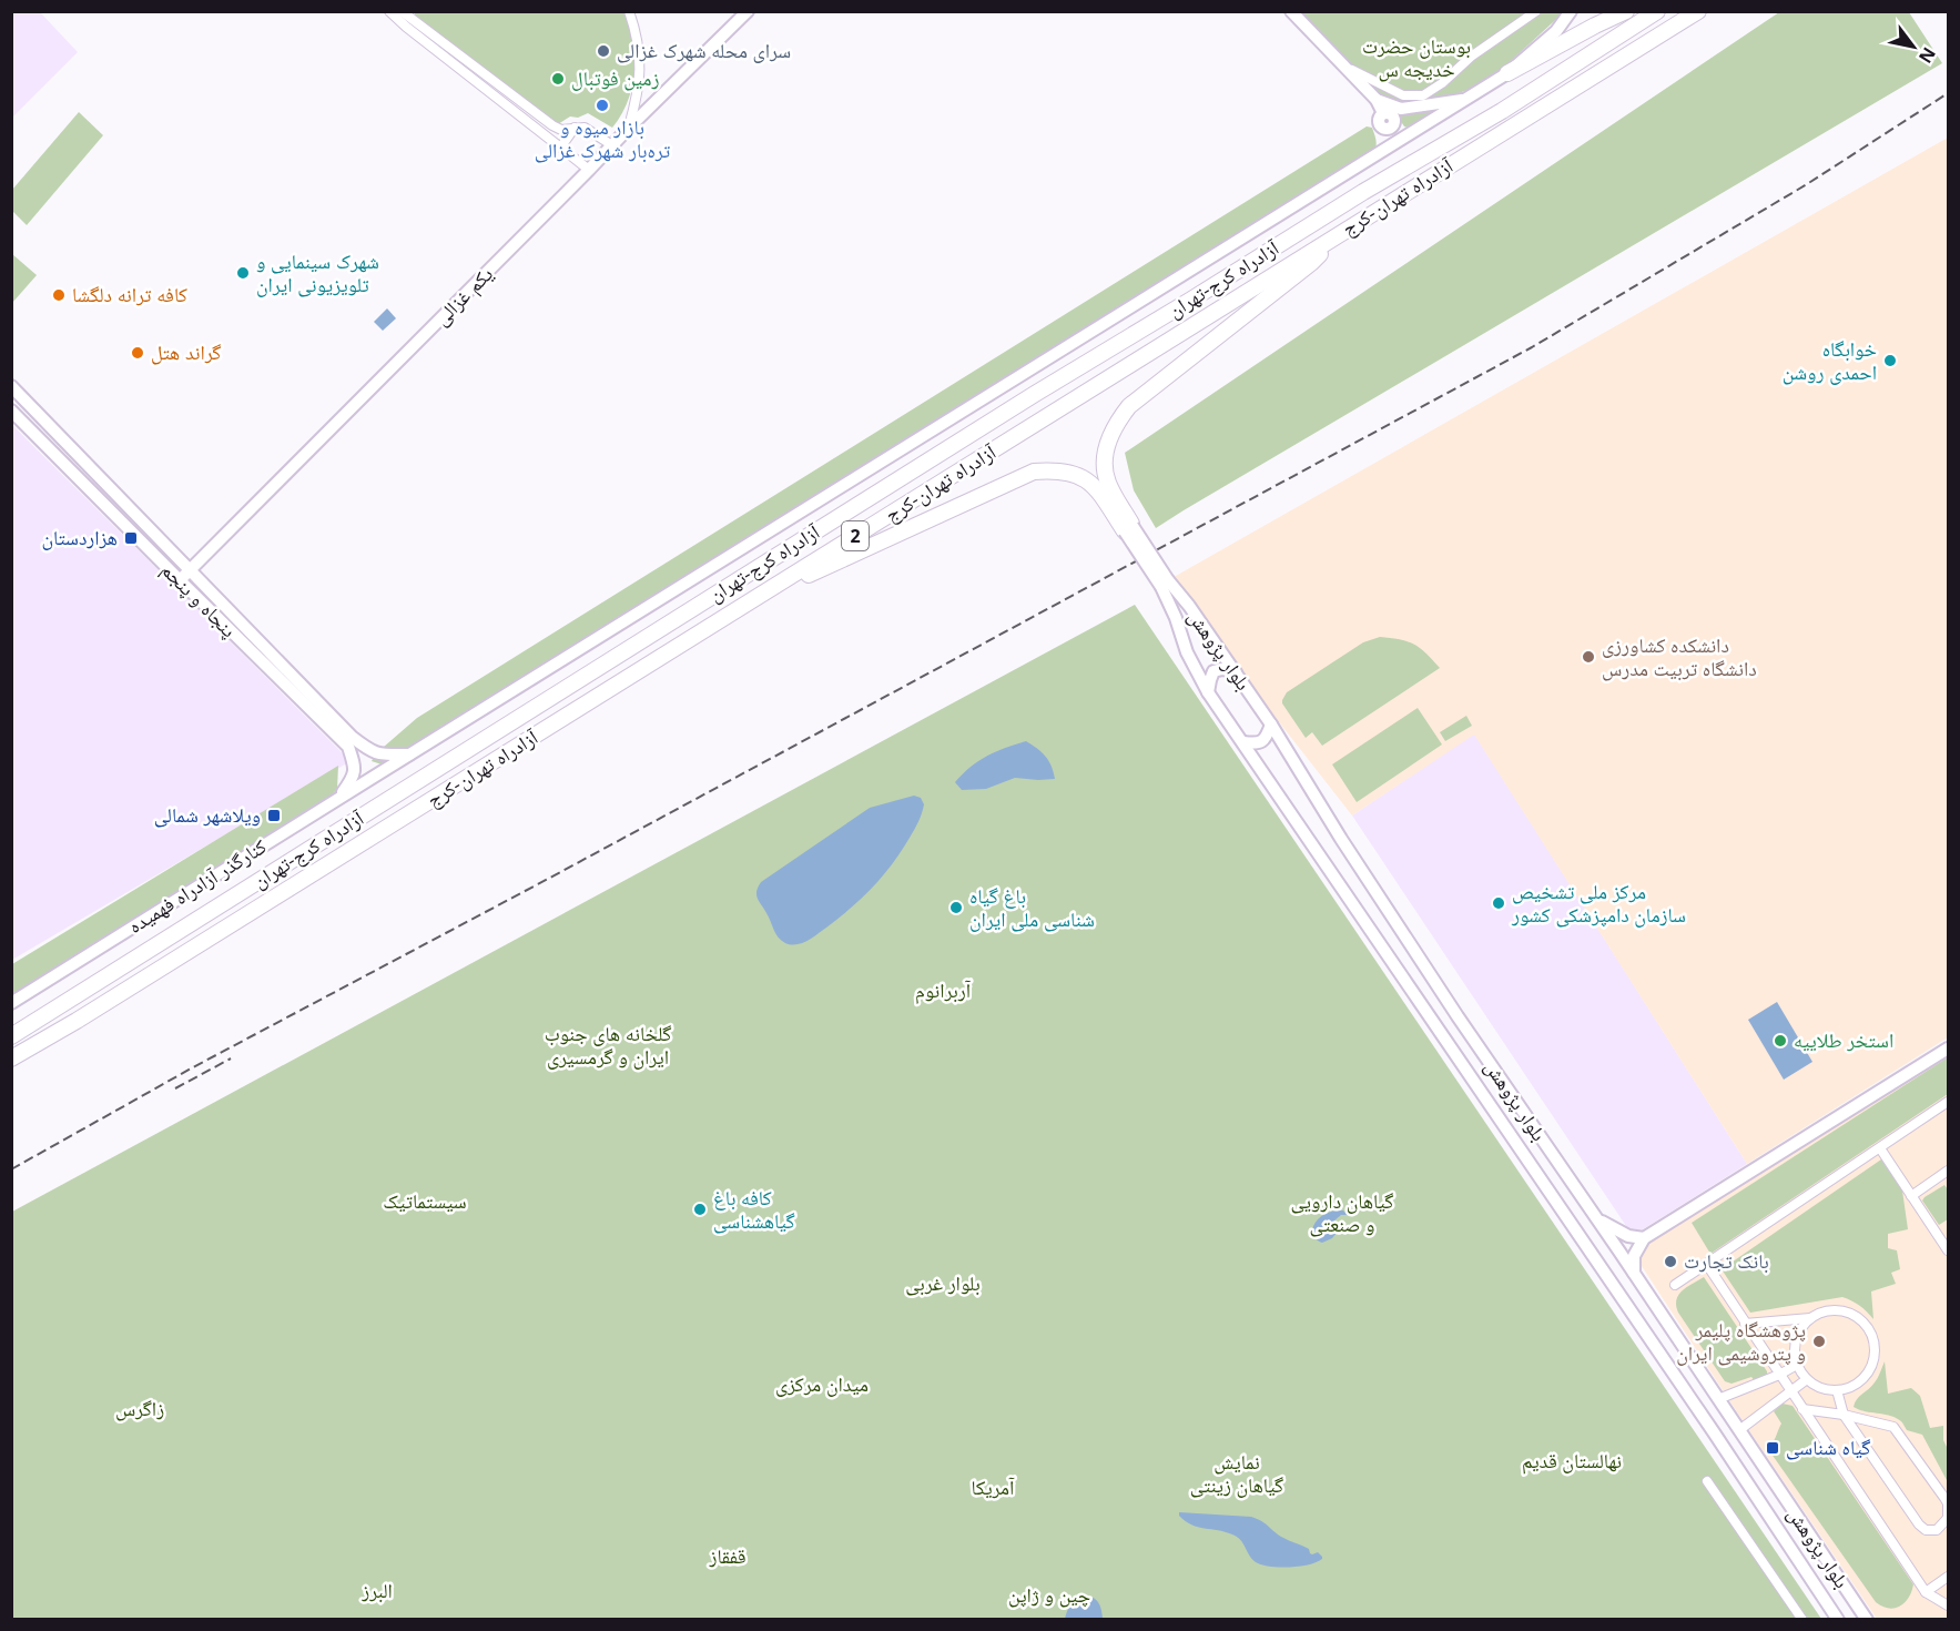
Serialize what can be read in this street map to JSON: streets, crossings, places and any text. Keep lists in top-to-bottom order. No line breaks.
{"streets":{"highway":["آزادراه تهران-کرج","آزادراه کرج-تهران","2"],"street":["یکم غزالی","پنجاه و پنجم","بلوار پژوهش","کنارگذر آزادراه فهمیده"]},"crossings":[["یکم غزالی","پنجاه و پنجم"]],"parks":["بوستان حضرت خدیجه س","آربرانوم","گلخانه های جنوب ایران و گرمسیری","سیستماتیک","گیاهان دارویی و صنعتی","بلوار غربی","میدان مرکزی","زاگرس","نهالستان قدیم","نمایش گیاهان زینتی","آمریکا","قفقاز","البرز","چین و ژاپن"],"places":{"other":["سرای محله شهرک غزالی","زمین فوتبال","بازار میوه و تره‌بار شهرک غزالی","شهرک سینمایی و تلویزیونی ایران","کافه ترانه دلگشا","گراند هتل","خوابگاه احمدی روشن","دانشکده کشاورزی دانشگاه تربیت مدرس","مرکز ملی تشخیص سازمان دامپزشکی کشور","باغ گیاه‌ شناسی ملی ایران","استخر طلاییه","کافه باغ گیاهشناسی","بانک تجارت","پژوهشگاه پلیمر و پتروشیمی ایران"],"transit":["هزاردستان","ویلاشهر شمالی","گیاه شناسی"]},"north":"bottom right"}
